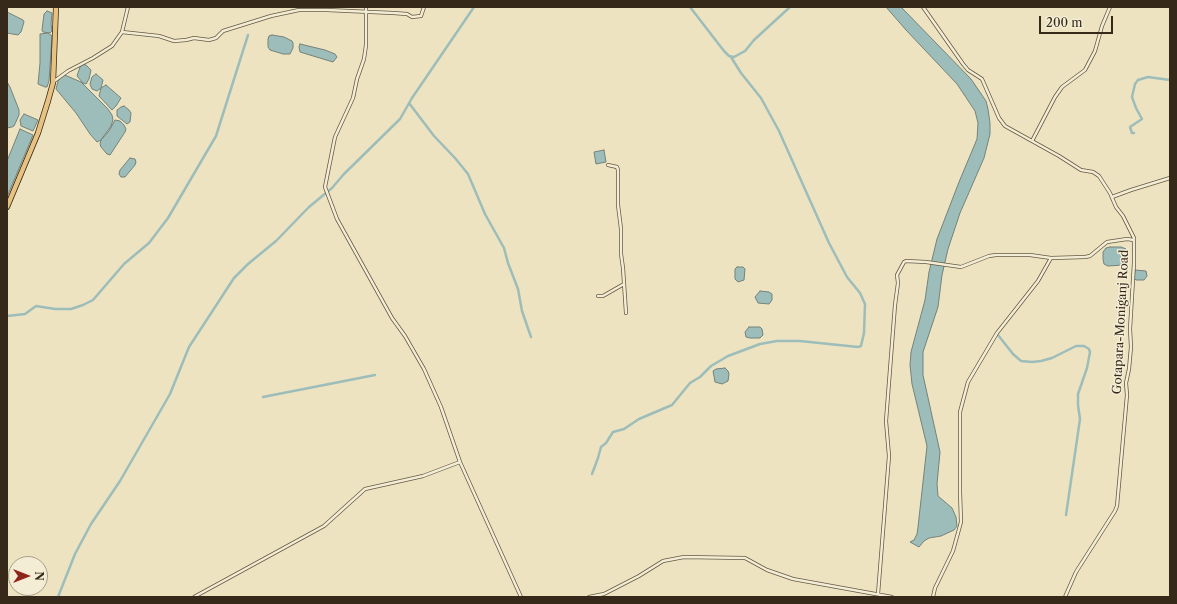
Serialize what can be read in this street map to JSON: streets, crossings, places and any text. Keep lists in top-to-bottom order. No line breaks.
{"streets":{"street":["Gotapara-Moniganj Road"]},"scale_bar":"200 m","north":"right"}
